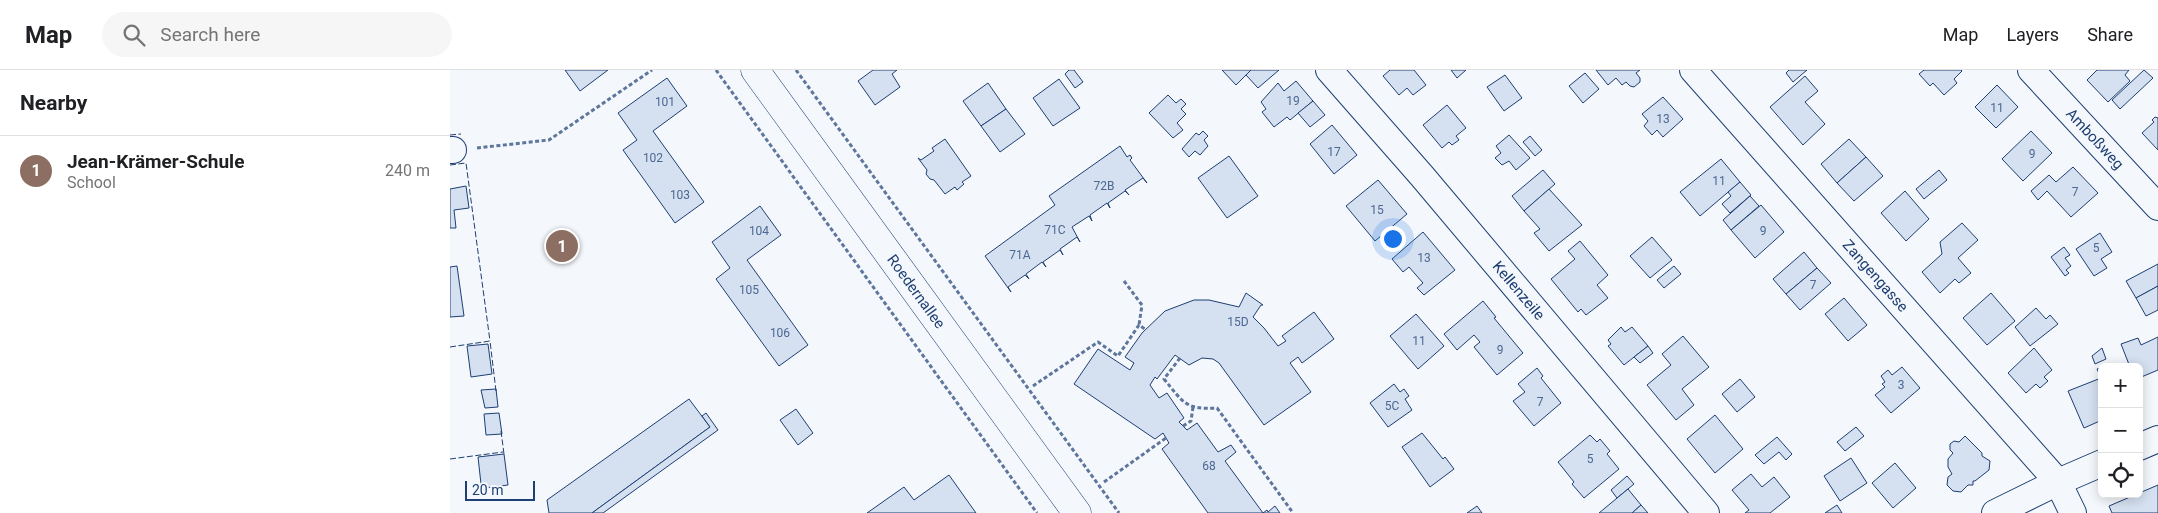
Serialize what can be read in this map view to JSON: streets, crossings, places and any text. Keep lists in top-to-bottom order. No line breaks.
{"streets":{"main road":["Roedernallee"],"street":["Amboßweg","Zangengasse","Kellenzeile"]},"house_numbers":["19","101","11","13","17","9","102","11","72B","7","103","15","71C","104","9","5","71A","13","7","105","15D","106","11","9","3","7","5C","5","68"],"scale_bar":"20 m","page":{"header":"Map","search":"Search here","nav":["Map","Layers","Share"],"heading":"Nearby","list":[{"mark":"1","name":"Jean-Krämer-Schule","note":"School","value":"240 m"}],"pins":"1","map_buttons":["+","−"],"scale":"20 m"}}
